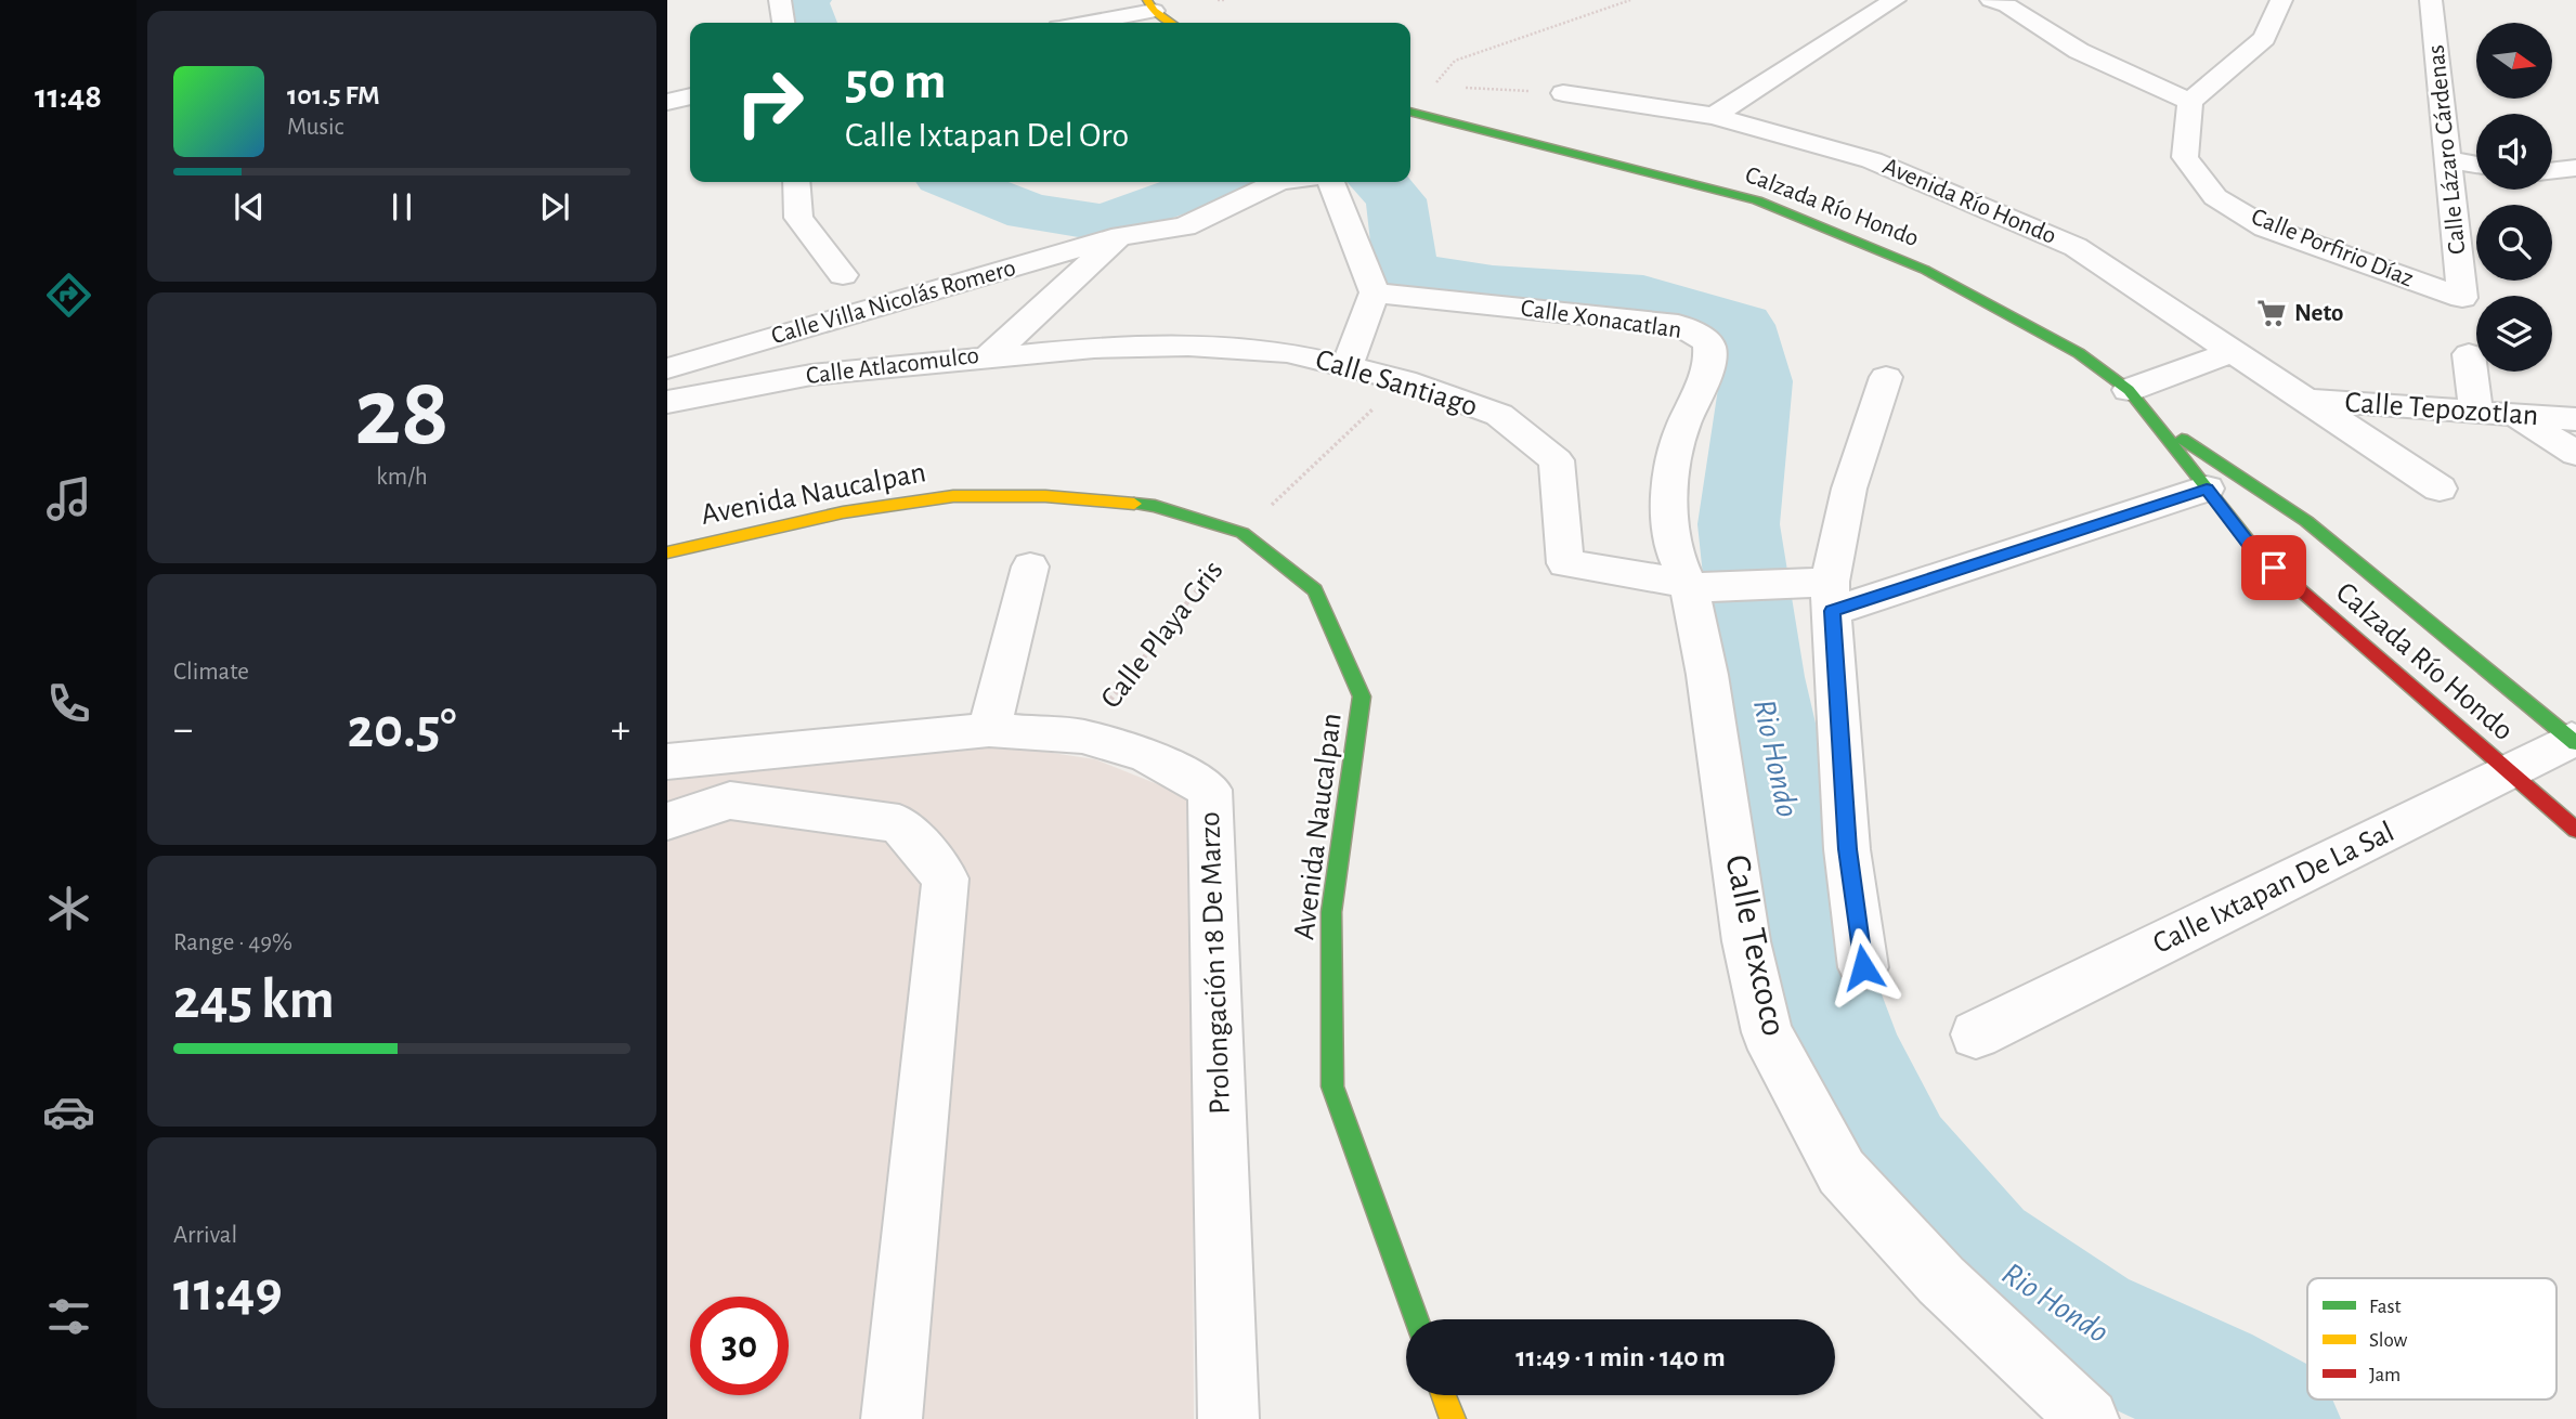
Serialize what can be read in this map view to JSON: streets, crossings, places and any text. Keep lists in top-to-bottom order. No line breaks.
{"streets":{"main road":["Calzada Río Hondo","Avenida Naucalpan"],"street":["Calle Lázaro Cárdenas","Avenida Río Hondo","Calle Porfirio Díaz","Calle Villa Nicolás Romero","Calle Xonacatlan","Calle Atlacomulco","Calle Santiago","Calle Tepozotlan","Calle Ixtapan De La Sal","Calle Texcoco","Prolongación 18 De Marzo"],"path":["Calle Playa Gris"]},"crossings":[["Calle Lázaro Cárdenas","Calle Porfirio Díaz"],["Avenida Río Hondo","Calle Tepozotlan"],["Calzada Río Hondo","Calle Santiago"],["Calzada Río Hondo","Calle Ixtapan De La Sal"],["Calle Villa Nicolás Romero","Calle Atlacomulco"],["Calle Xonacatlan","Calle Santiago"],["Calle Xonacatlan","Calle Texcoco"],["Calle Atlacomulco","Calle Santiago"],["Calle Santiago","Calle Playa Gris"],["Calle Santiago","Calle Texcoco"],["Avenida Naucalpan","Calle Playa Gris"],["Calle Playa Gris","Prolongación 18 De Marzo"]],"water":["Rio Hondo"],"places":{"supermarket":["Neto"]},"legend":["Fast","Slow","Jam"],"north":"right","page":{"tabs":"11:48","turn":["50 m","Calle Ixtapan Del Oro"],"song":["101.5 FM","Music"],"tile":[["28","km/h"],"Climate",["Range · 49%","245 km"],["Arrival","11:49"]],"heat":["−","20.5°","+"],"limit":"30","trip":"11:49 · 1 min · 140 m"}}
